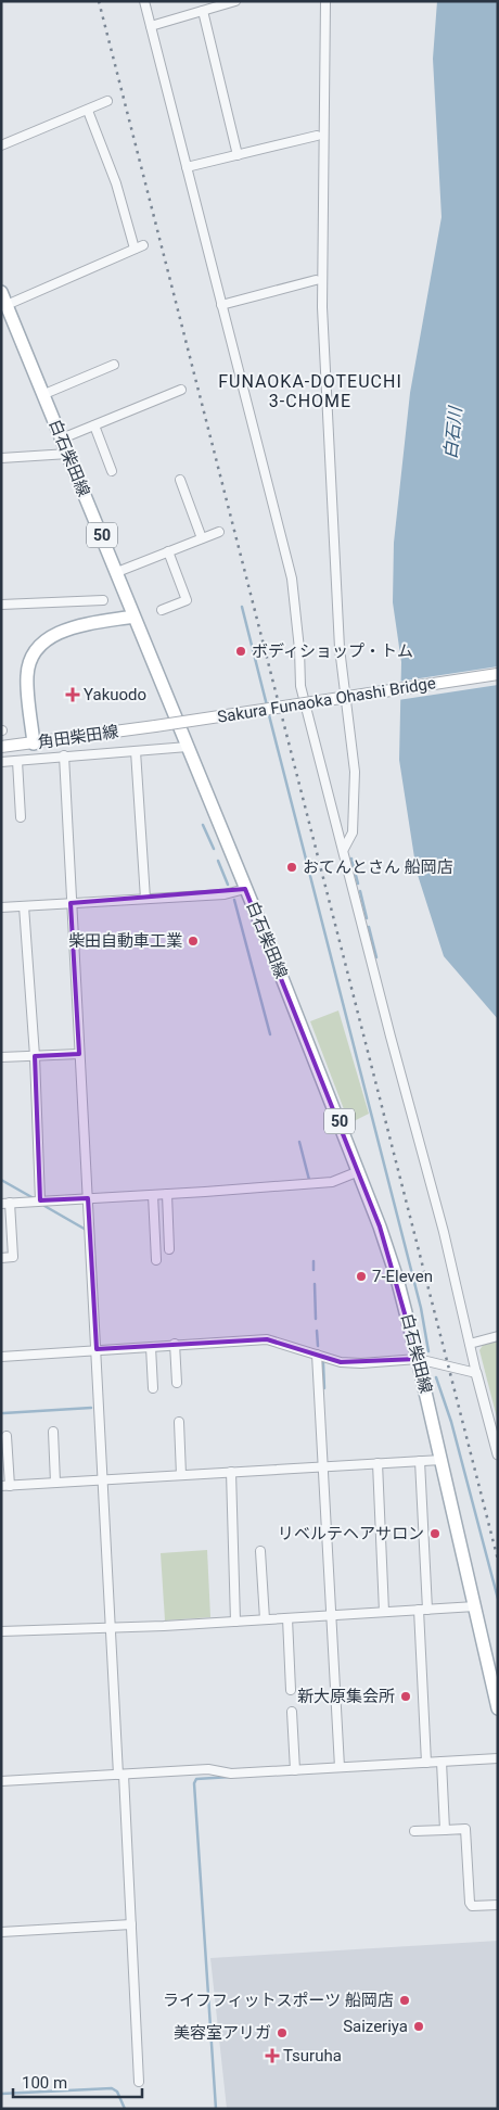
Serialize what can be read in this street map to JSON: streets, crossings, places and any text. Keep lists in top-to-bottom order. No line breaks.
{"streets":{"main road":["白石柴田線","50","Sakura Funaoka Ohashi Bridge","角田柴田線"]},"crossings":[["白石柴田線","50"],["Sakura Funaoka Ohashi Bridge","角田柴田線"]],"districts":["FUNAOKA-DOTEUCHI 3-CHOME"],"water":["白石川"],"places":{"other":["ボディショップ・トム","おてんとさん 船岡店","柴田自動車工業","7-Eleven","リベルテヘアサロン","新大原集会所","ライフフィットスポーツ 船岡店","Saizeriya","美容室アリガ"],"health":["Yakuodo","Tsuruha"]},"scale_bar":"100 m"}
